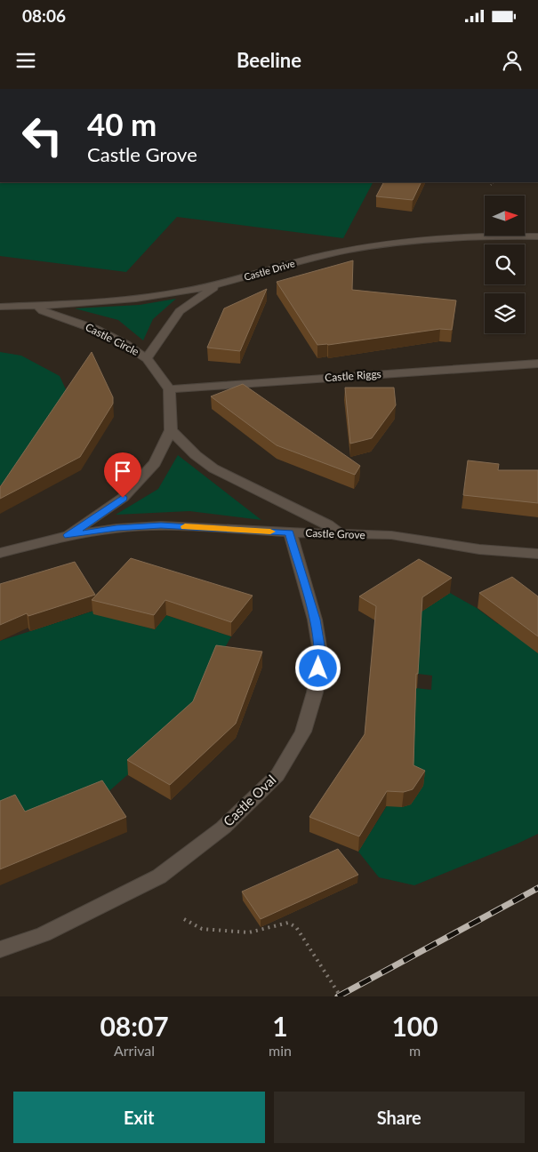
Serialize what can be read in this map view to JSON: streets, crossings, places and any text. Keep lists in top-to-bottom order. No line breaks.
{"streets":{"street":["Castle Drive","Castle Circle","Castle Riggs","Castle Grove","Castle Oval"]},"crossings":[["Castle Drive","Castle Circle"],["Castle Circle","Castle Riggs"],["Castle Grove","Castle Oval"]],"north":"right","page":{"status":"08:06","header":"Beeline","turn":["40 m","Castle Grove"],"eta":["08:07","Arrival","1","min","100","m"],"buttons":["Exit","Share"]}}
